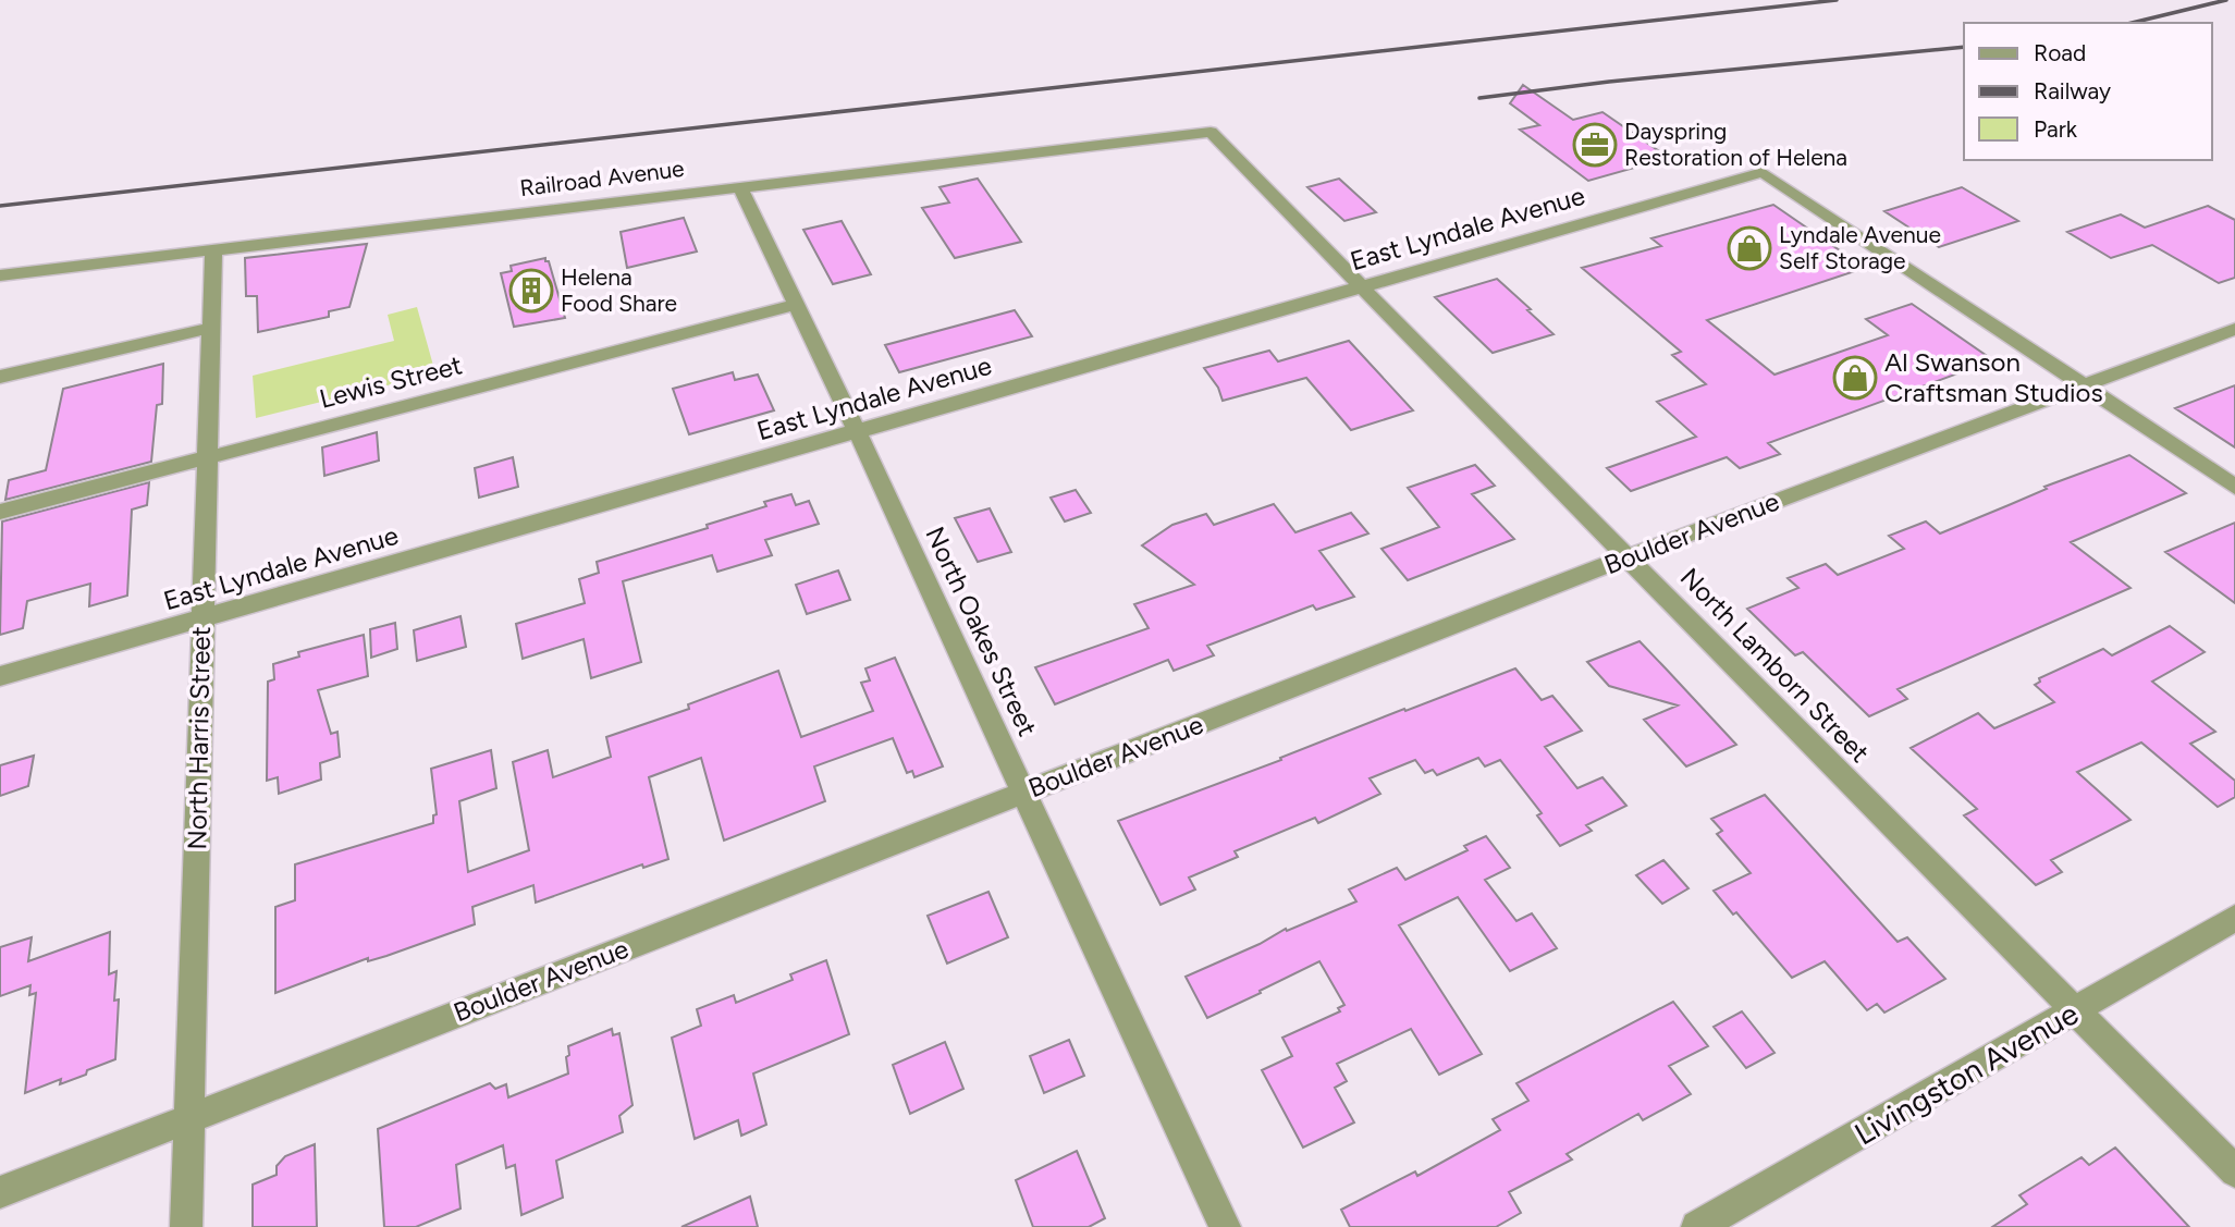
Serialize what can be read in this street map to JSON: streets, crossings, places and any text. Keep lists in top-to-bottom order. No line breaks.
{"streets":{"street":["Railroad Avenue","East Lyndale Avenue","Lewis Street","Boulder Avenue","North Oakes Street","North Lamborn Street","North Harris Street","Livingston Avenue"]},"crossings":[["Railroad Avenue","North Oakes Street"],["Railroad Avenue","North Lamborn Street"],["Railroad Avenue","North Harris Street"],["East Lyndale Avenue","Boulder Avenue"],["East Lyndale Avenue","North Oakes Street"],["East Lyndale Avenue","North Lamborn Street"],["East Lyndale Avenue","North Harris Street"],["Lewis Street","North Oakes Street"],["Lewis Street","North Harris Street"],["Boulder Avenue","North Oakes Street"],["Boulder Avenue","North Lamborn Street"],["Boulder Avenue","North Harris Street"],["North Lamborn Street","Livingston Avenue"]],"places":{"office":["Dayspring Restoration of Helena"],"shop":["Lyndale Avenue Self Storage","Al Swanson Craftsman Studios"],"building":["Helena Food Share"]},"legend":["Road","Railway","Park"]}
